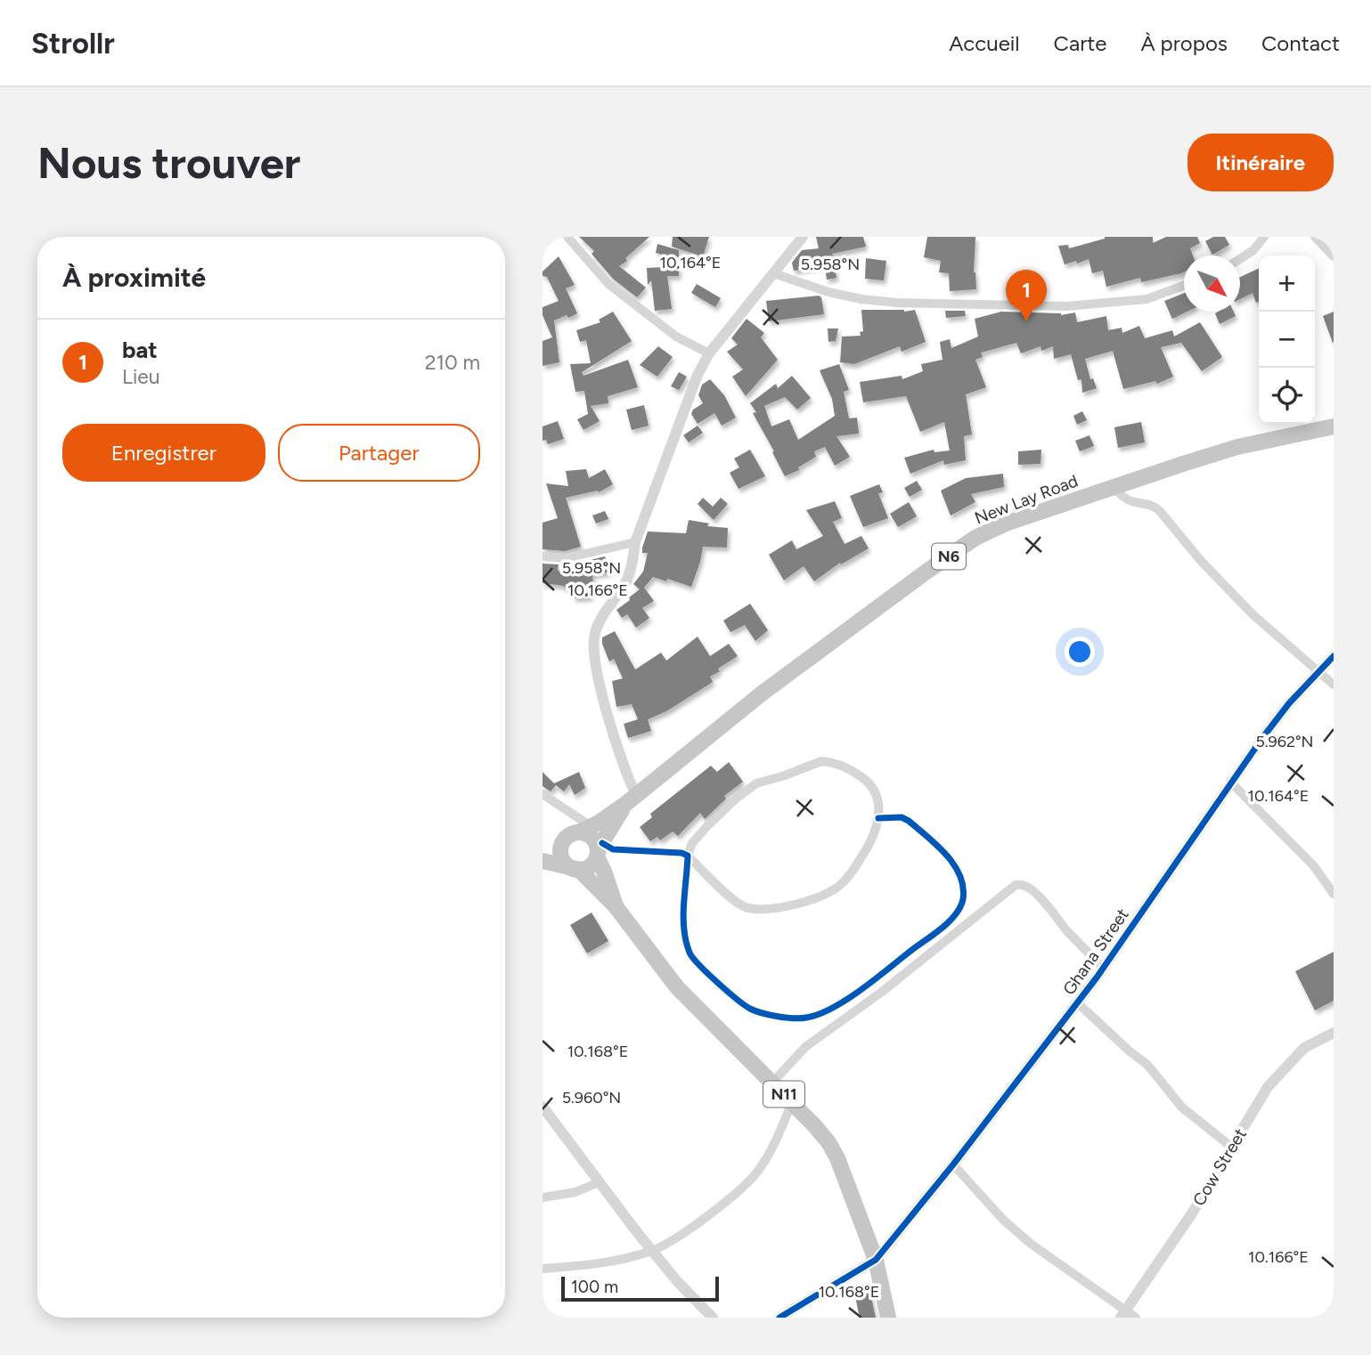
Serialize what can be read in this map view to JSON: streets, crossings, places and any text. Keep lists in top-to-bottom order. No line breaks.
{"streets":{"highway":["New Lay Road","N6","N11"],"street":["Ghana Street","Cow Street"]},"crossings":[["New Lay Road","N6"],["N6","N11"],["Ghana Street","N11"]],"scale_bar":"100 m","north":"bottom right","page":{"header":"Strollr","nav":["Accueil","Carte","À propos","Contact"],"buttons":["Itinéraire",["Enregistrer","Partager"]],"title":"Nous trouver","heading":"À proximité","map_buttons":["+","−"],"pins":"1","list":[{"mark":"1","name":"bat","note":"Lieu","value":"210 m"}],"scale":"100 m"},"coordinates":["10.164°E","5.958°N","10.166°E","5.962°N","10.168°E","5.960°N"]}
